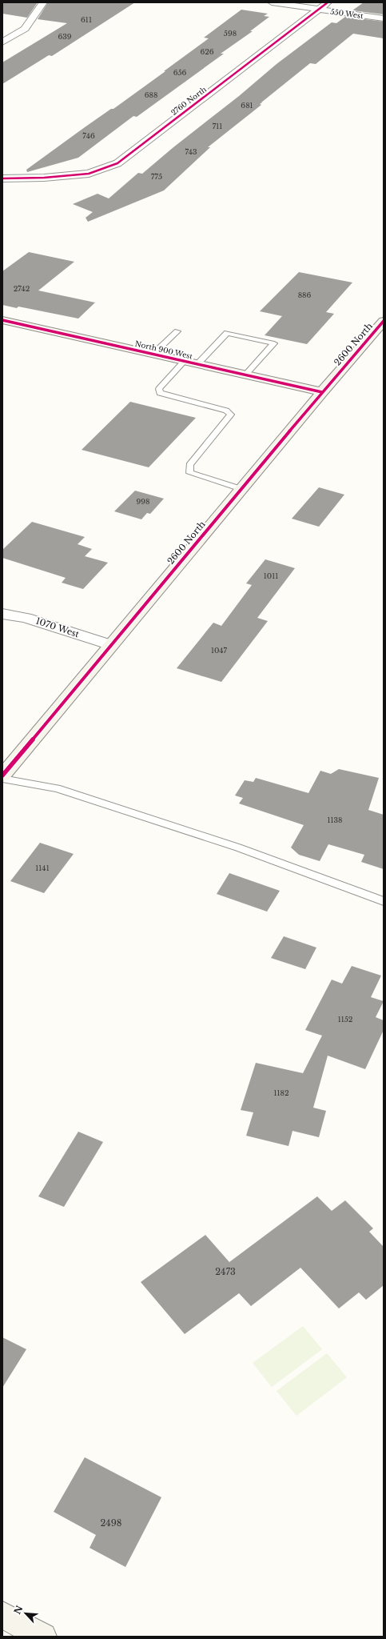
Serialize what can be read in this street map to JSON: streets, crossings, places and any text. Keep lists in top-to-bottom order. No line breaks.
{"streets":{"street":["550 West","2760 North","2600 North","North 900 West","1070 West"]},"crossings":[["550 West","2760 North"],["2600 North","North 900 West"],["2600 North","1070 West"]],"house_numbers":["611","598","639","626","656","688","681","711","746","743","775","2742","886","998","1011","1047","1138","1141","1152","1182","2473","2498"],"north":"top left"}
